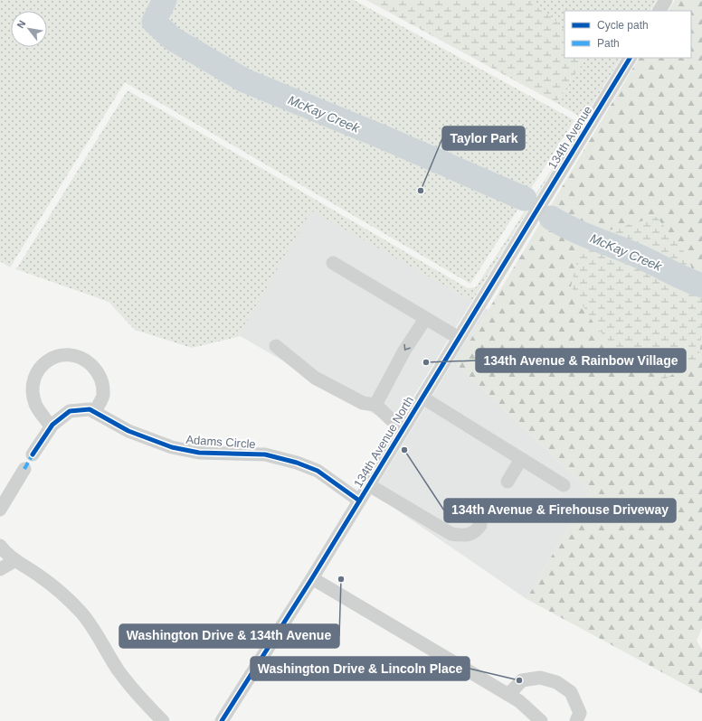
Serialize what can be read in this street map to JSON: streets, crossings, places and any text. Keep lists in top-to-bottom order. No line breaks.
{"streets":{"street":["134th Avenue","Adams Circle","134th Avenue North"]},"crossings":[["134th Avenue","134th Avenue North"],["Adams Circle","134th Avenue North"]],"water":["McKay Creek"],"places":["Taylor Park","134th Avenue & Rainbow Village","134th Avenue & Firehouse Driveway","Washington Drive & 134th Avenue","Washington Drive & Lincoln Place"],"legend":["Cycle path","Path"],"north":"top left"}
